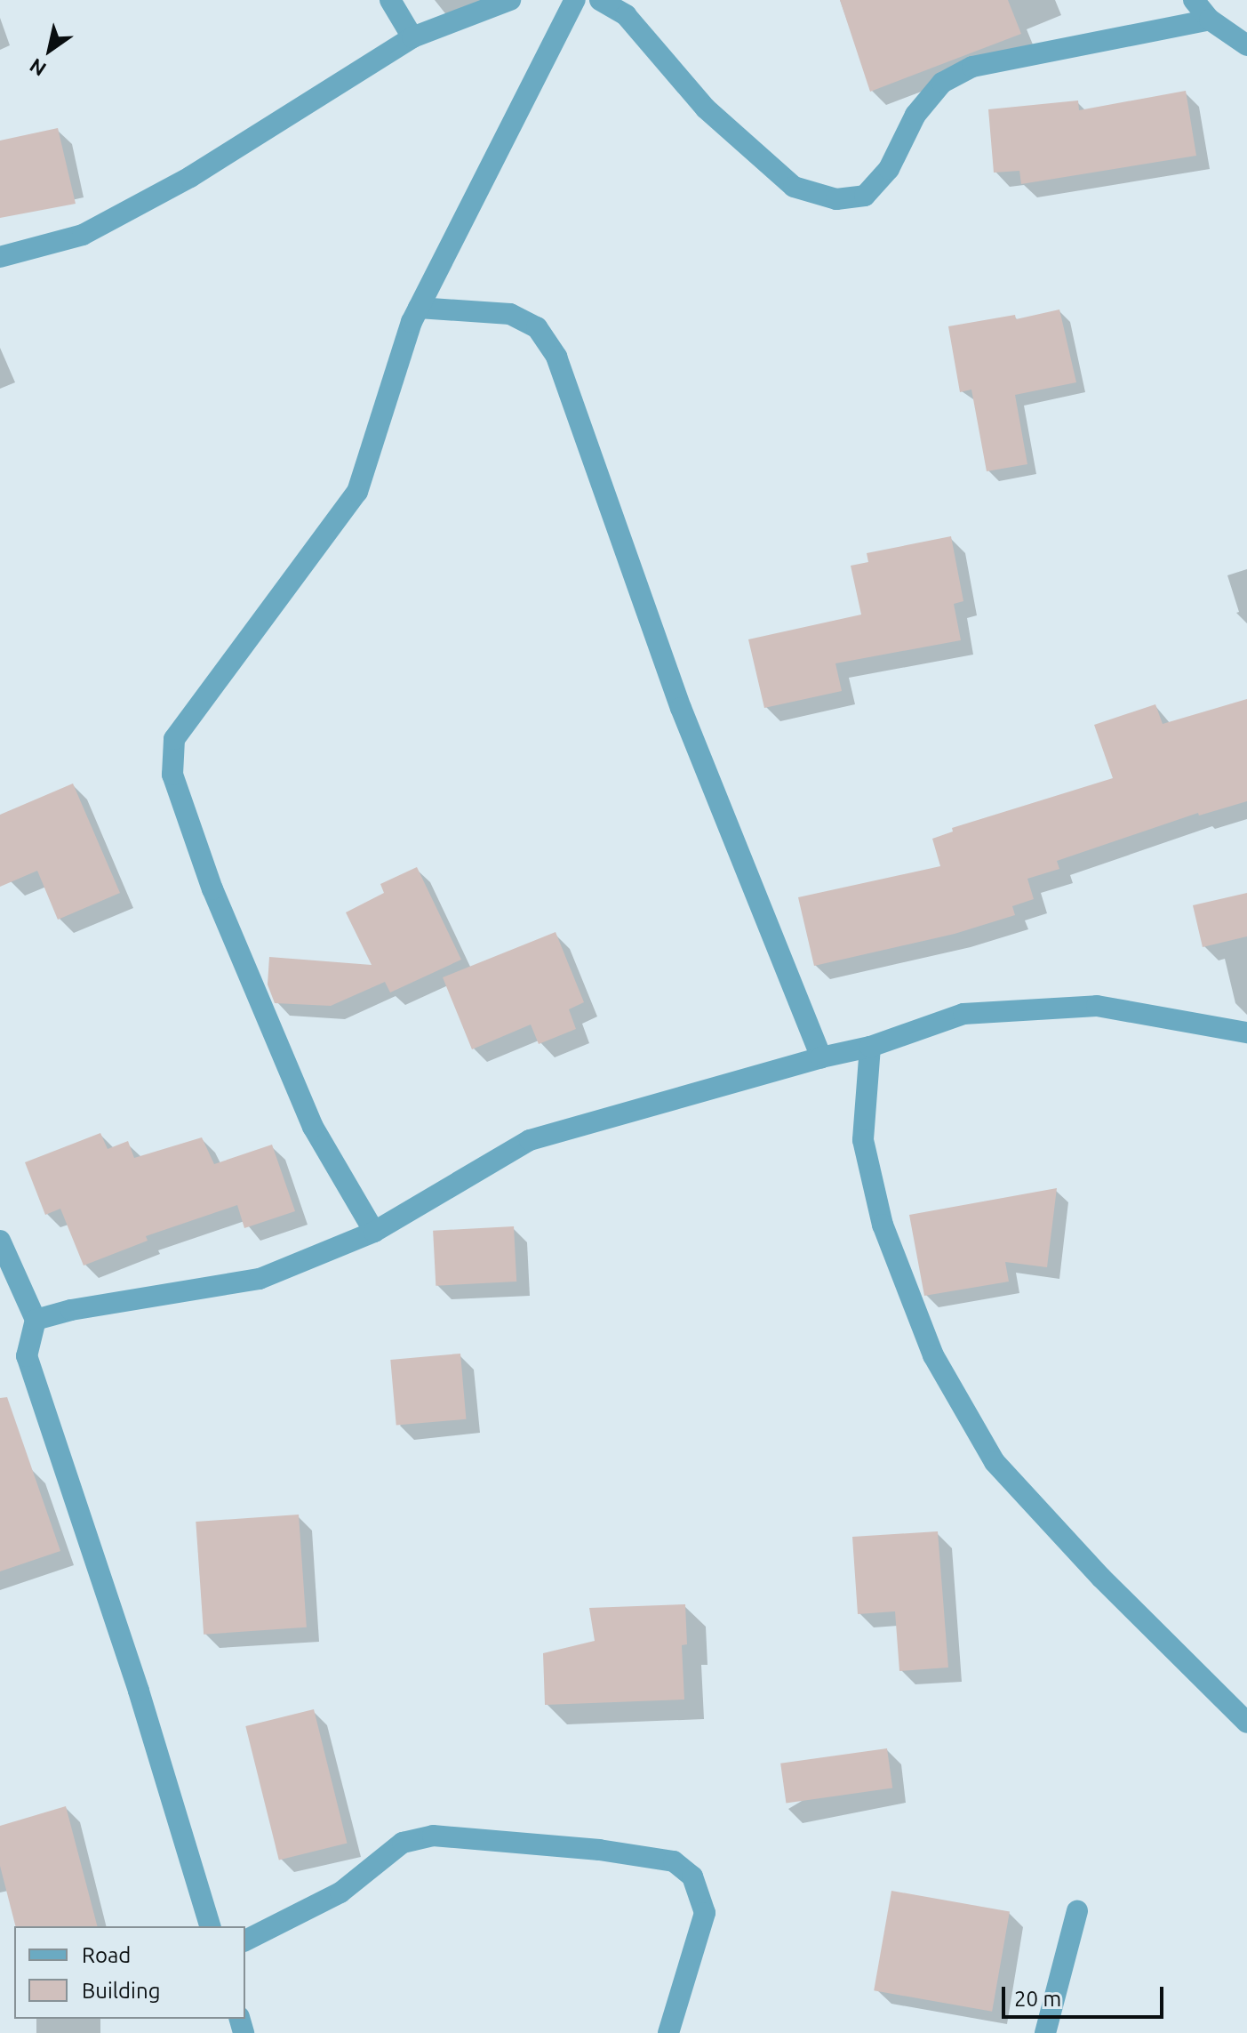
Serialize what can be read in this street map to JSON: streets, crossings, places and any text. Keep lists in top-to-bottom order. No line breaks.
{"legend":["Road","Building"],"scale_bar":"20 m","north":"bottom left"}
